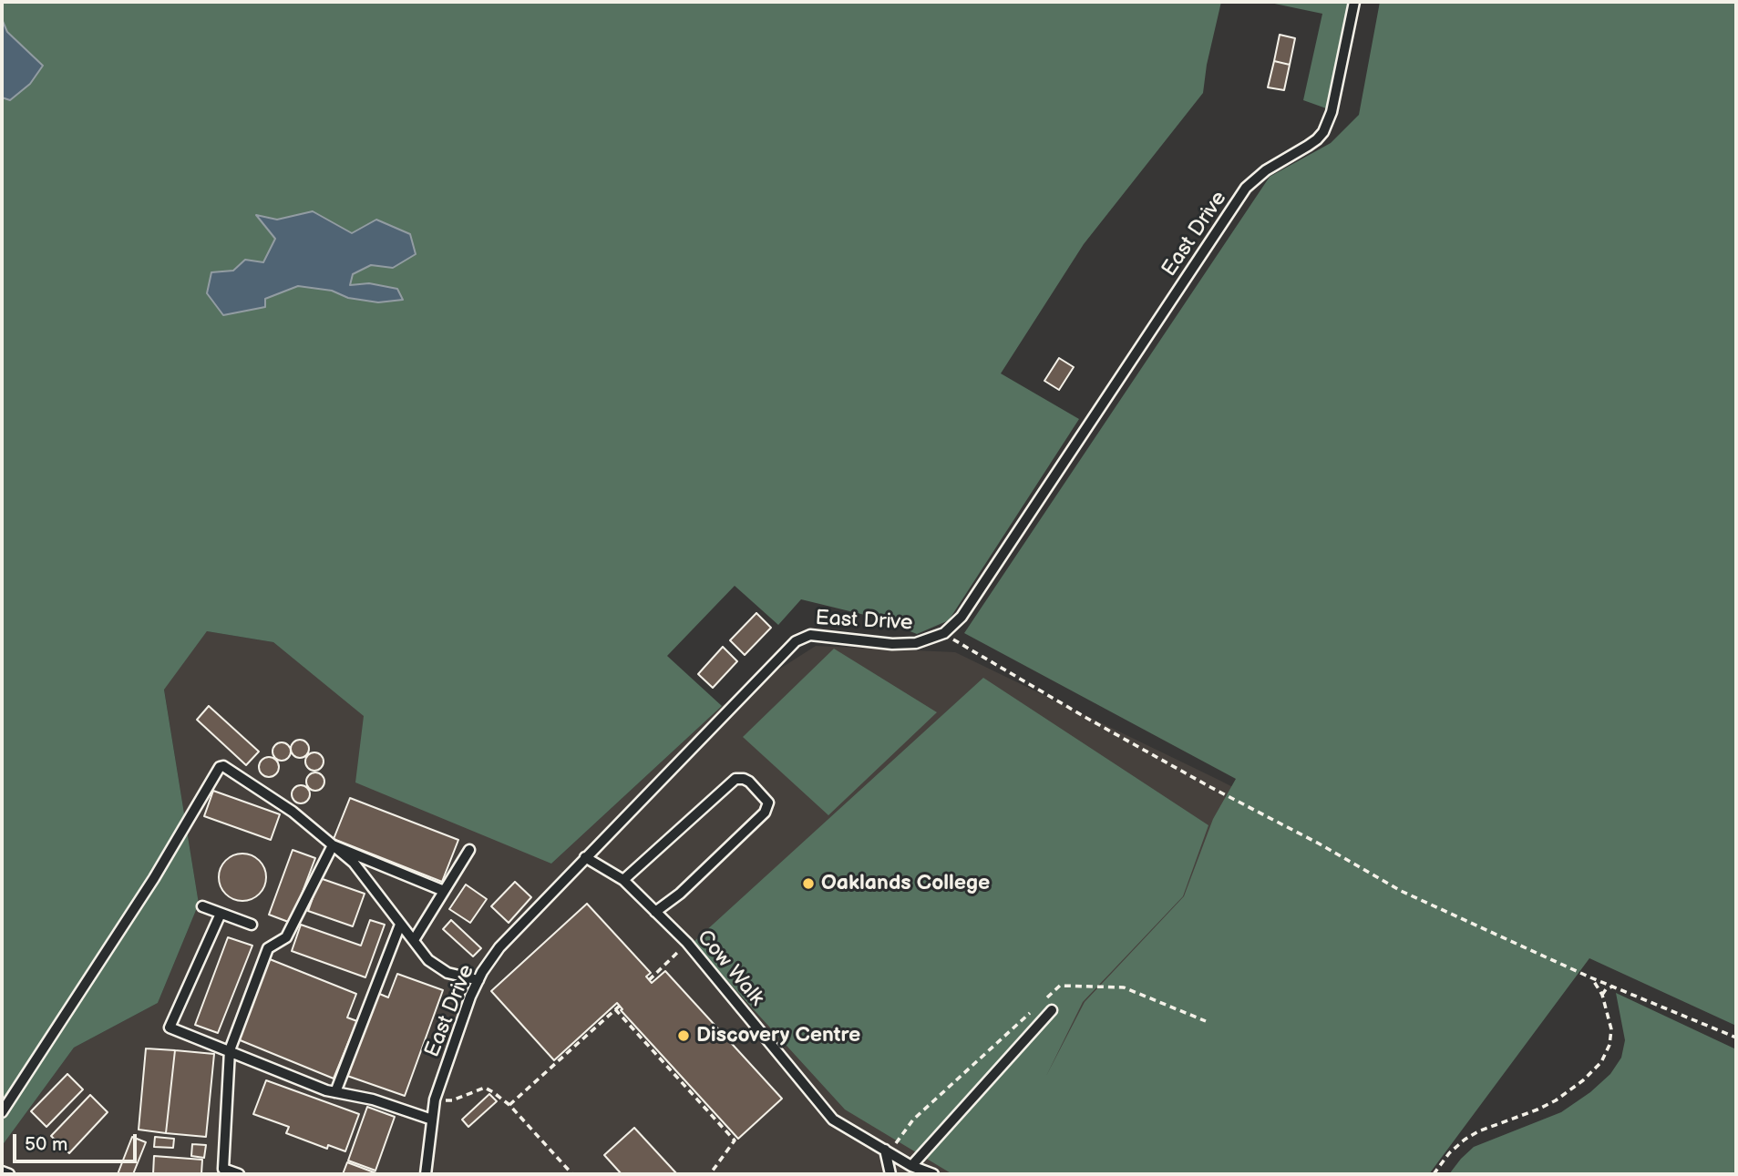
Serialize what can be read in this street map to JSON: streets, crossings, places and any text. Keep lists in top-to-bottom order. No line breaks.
{"streets":{"lane":["East Drive","Cow Walk"]},"crossings":[["East Drive","Cow Walk"]],"places":["Oaklands College","Discovery Centre"],"scale_bar":"50 m"}
